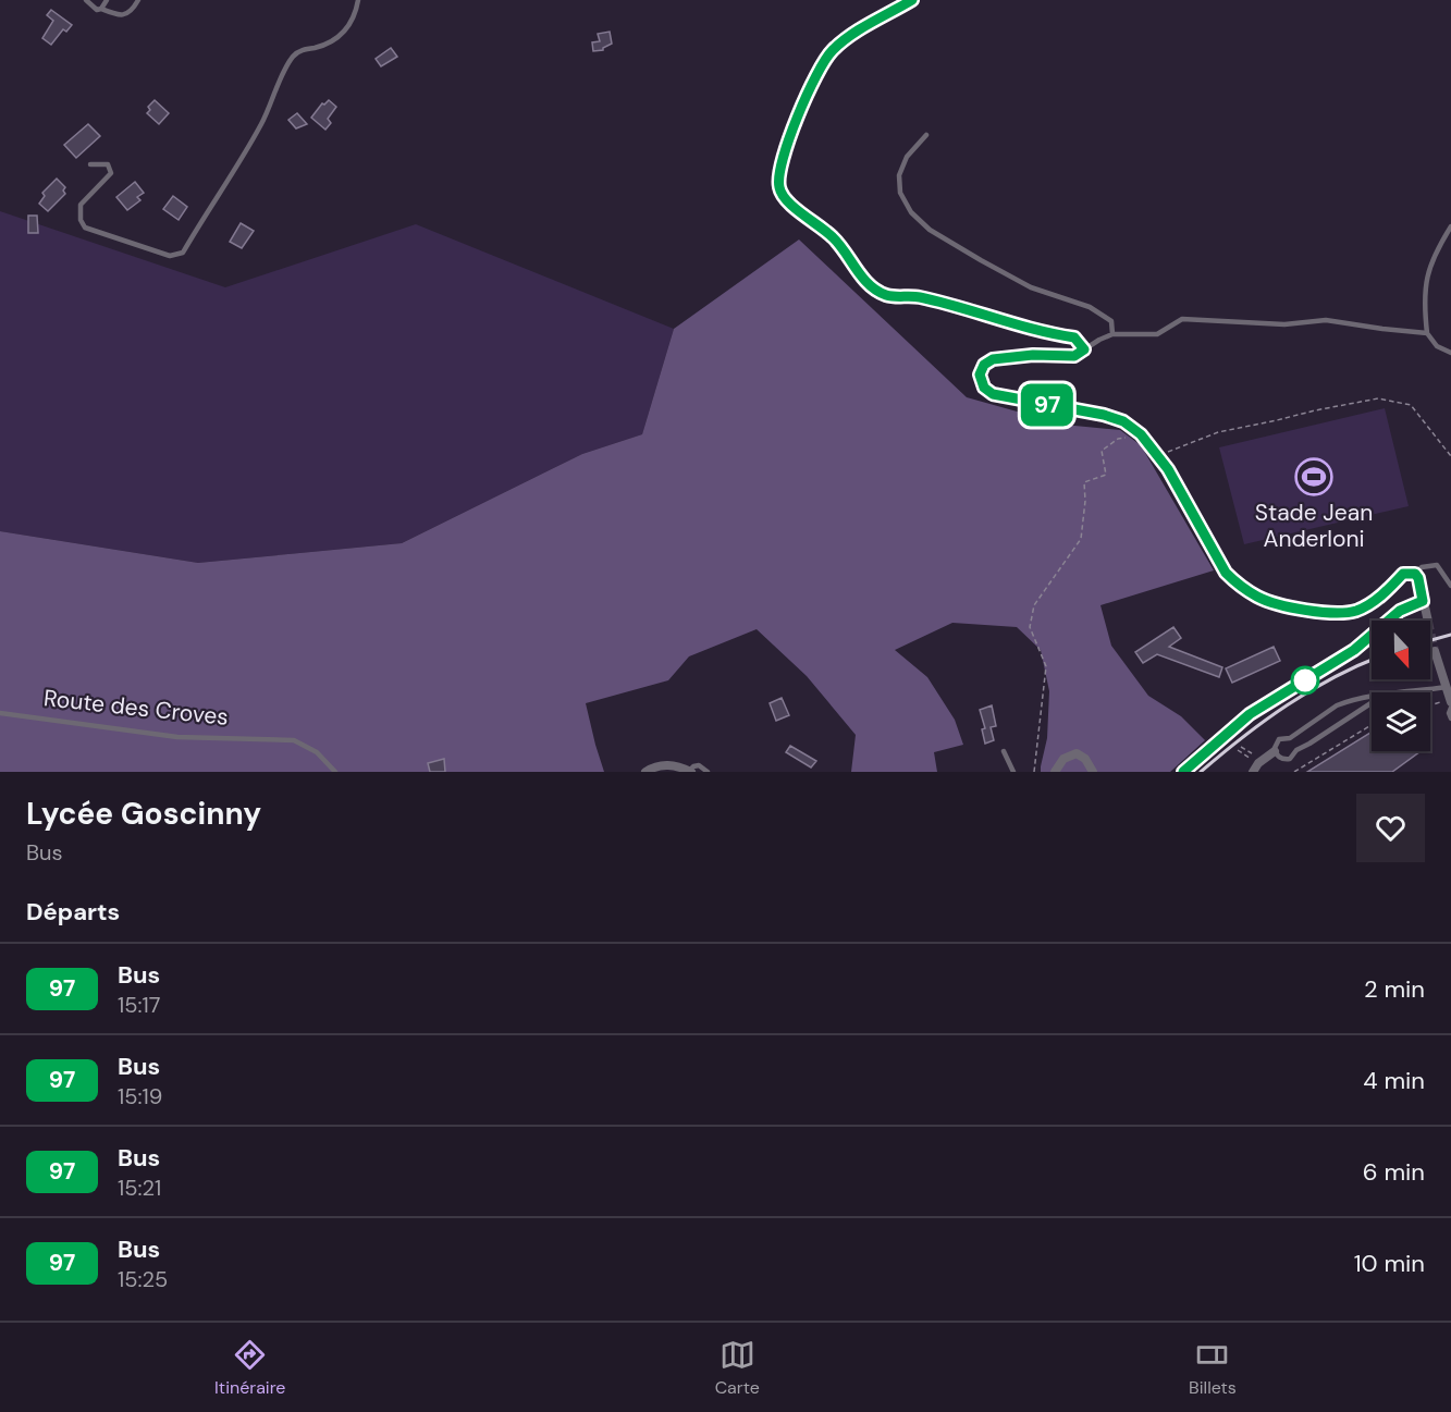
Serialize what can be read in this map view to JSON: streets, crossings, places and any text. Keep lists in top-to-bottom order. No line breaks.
{"streets":{"lane":["Route des Croves"]},"places":{"sports":["Stade Jean Anderloni"]},"lines":["bus line 97"],"north":"bottom","page":{"on_map":"97","heading":[["Lycée Goscinny","Bus"],"Départs"],"list":[{"mark":"97","name":"Bus","note":"15:17","value":"2 min"},{"mark":"97","name":"Bus","note":"15:19","value":"4 min"},{"mark":"97","name":"Bus","note":"15:21","value":"6 min"},{"mark":"97","name":"Bus","note":"15:25","value":"10 min"}],"tabs":["Itinéraire","Carte","Billets"]}}
